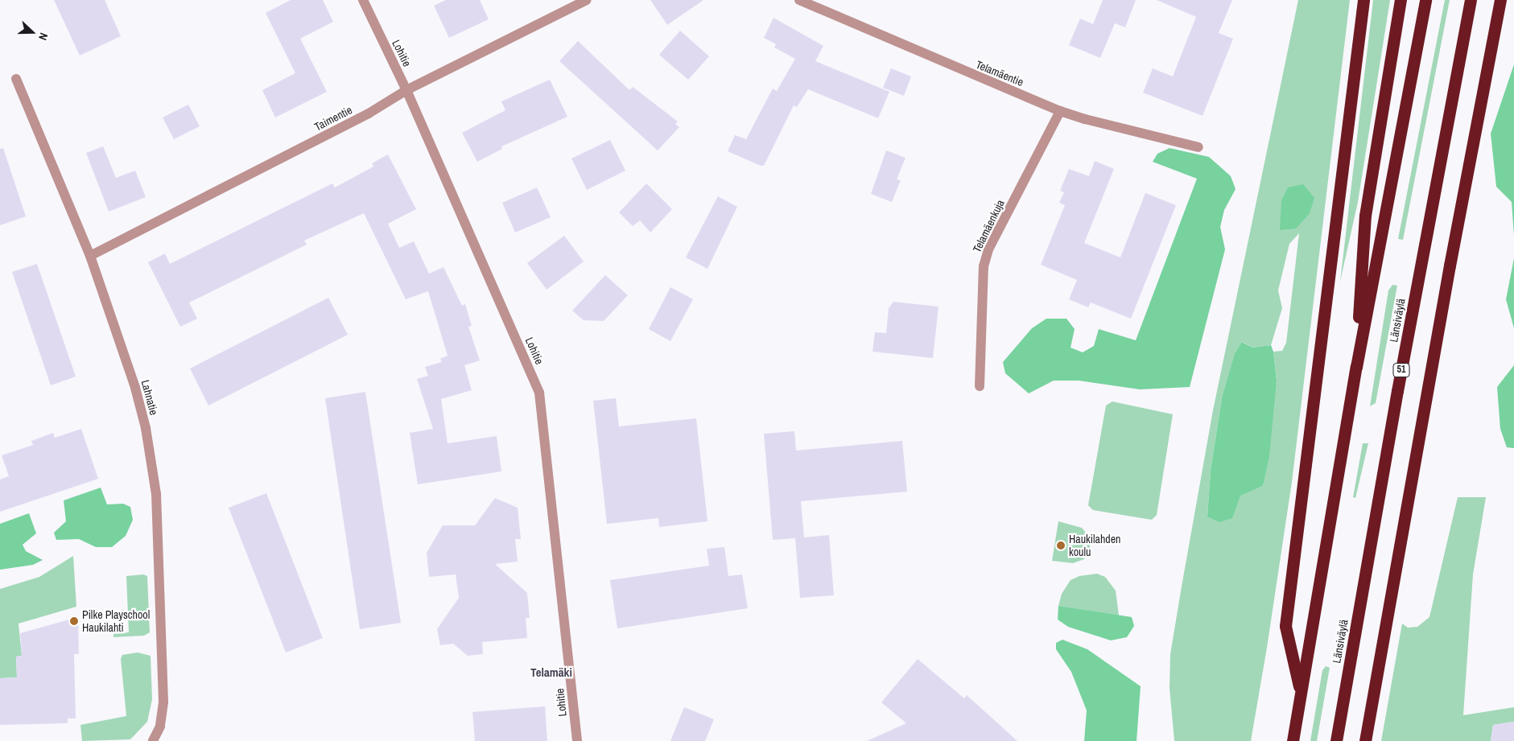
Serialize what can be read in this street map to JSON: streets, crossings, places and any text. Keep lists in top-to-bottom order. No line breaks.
{"streets":{"highway":["Länsiväylä","51"],"street":["Lohitie","Telamäentie","Taimentie","Telamäenkuja","Lahnatie"]},"crossings":[["Lohitie","Taimentie"],["Telamäentie","Telamäenkuja"],["Taimentie","Lahnatie"]],"districts":["Telamäki"],"places":["Haukilahden koulu","Pilke Playschool Haukilahti"],"north":"right"}
